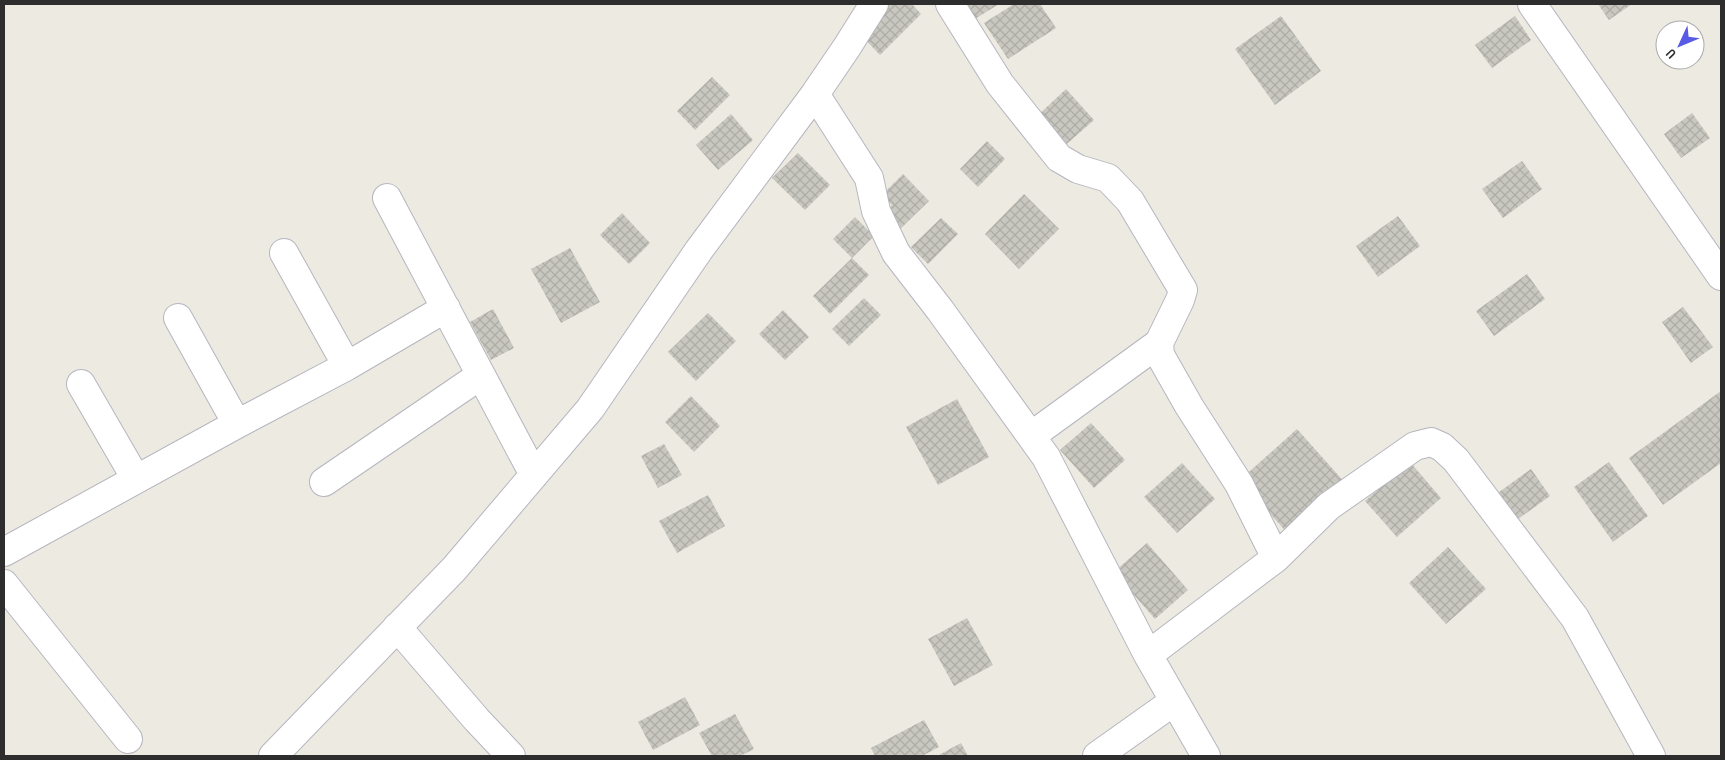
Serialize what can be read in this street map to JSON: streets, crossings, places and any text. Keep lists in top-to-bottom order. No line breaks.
{"north":"bottom left"}
